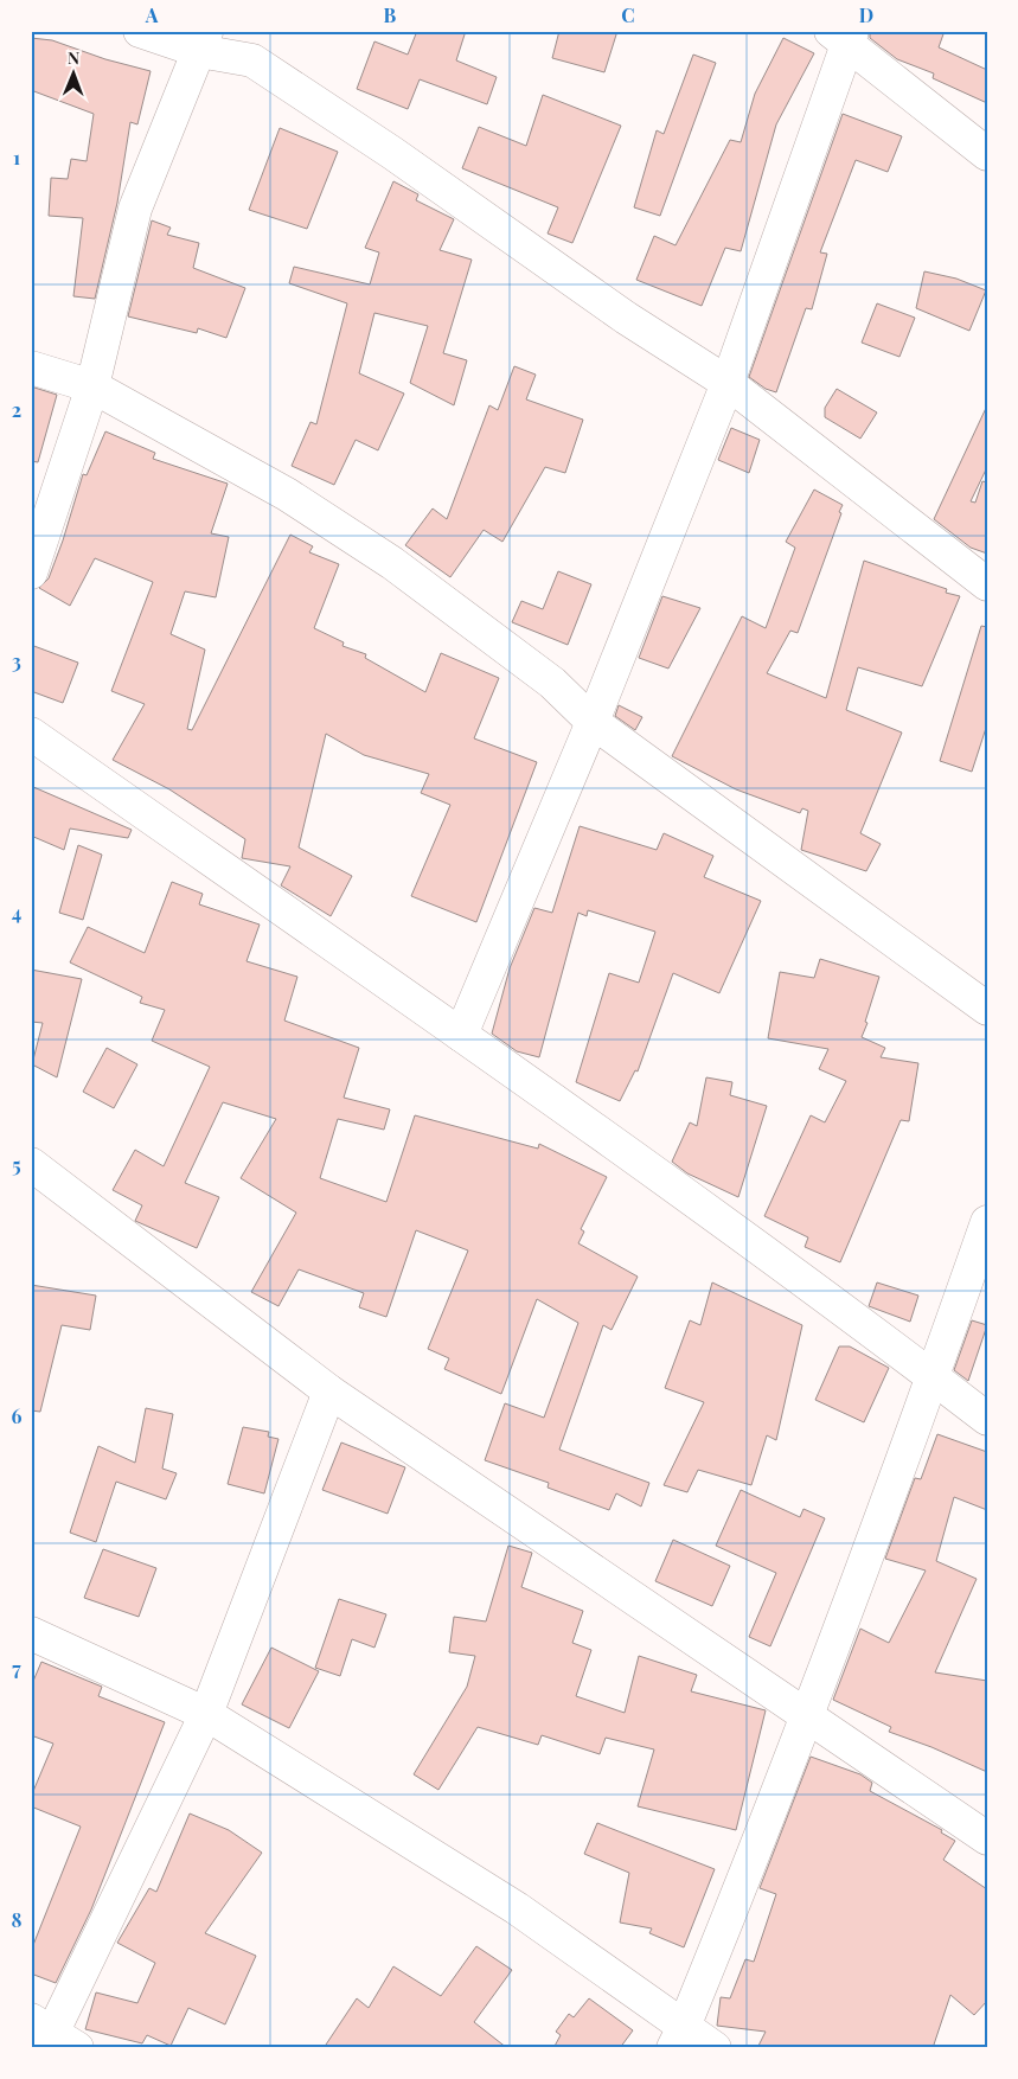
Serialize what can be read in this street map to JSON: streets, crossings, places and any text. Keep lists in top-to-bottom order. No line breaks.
{"north":"top","grid":{"columns":["A","B","C","D"],"rows":["1","2","3","4","5","6","7","8"]}}
